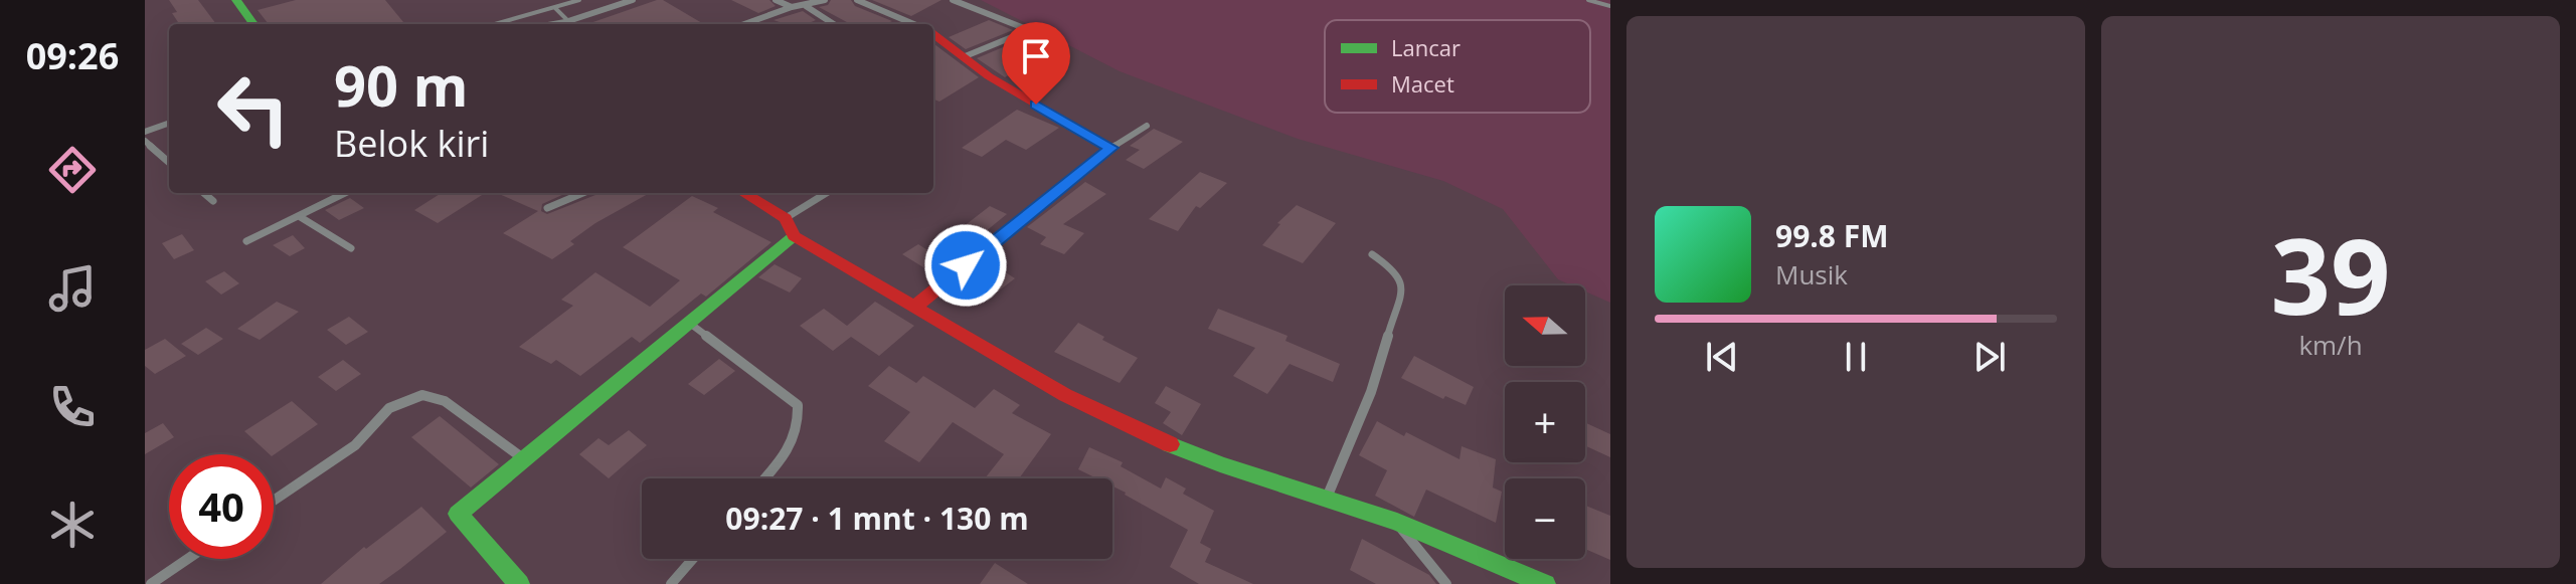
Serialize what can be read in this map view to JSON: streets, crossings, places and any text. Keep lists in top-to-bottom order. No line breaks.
{"legend":["Lancar","Macet"],"north":"left","page":{"tabs":"09:26","tile":["39","km/h"],"turn":["90 m","Belok kiri"],"song":["99.8 FM","Musik"],"map_buttons":["+","−"],"limit":"40","trip":"09:27 · 1 mnt · 130 m"}}
